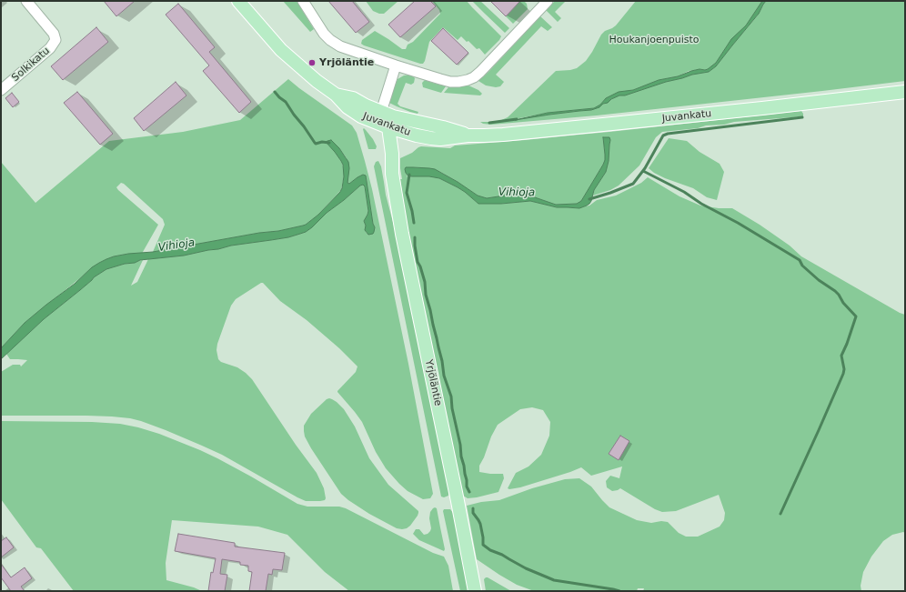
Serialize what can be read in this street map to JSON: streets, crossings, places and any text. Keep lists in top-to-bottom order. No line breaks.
{"streets":{"main road":["Juvankatu","Yrjöläntie"],"street":["Solkikatu"]},"crossings":[["Juvankatu","Yrjöläntie"]],"water":["Vihioja"],"parks":["Houkanjoenpuisto"],"places":["Yrjöläntie"]}
